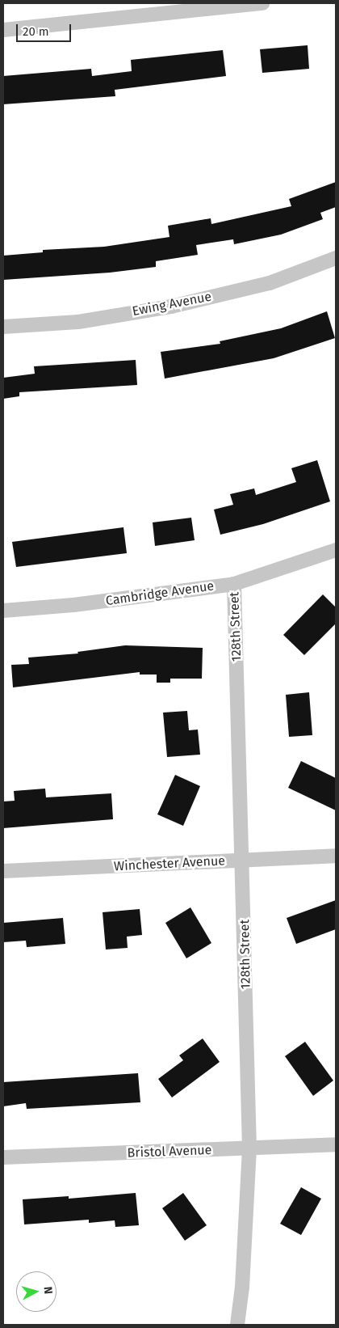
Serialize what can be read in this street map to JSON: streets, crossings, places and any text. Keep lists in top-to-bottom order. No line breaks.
{"streets":{"street":["Ewing Avenue","Cambridge Avenue","128th Street","Winchester Avenue","Bristol Avenue"]},"crossings":[["Cambridge Avenue","128th Street"],["128th Street","Winchester Avenue"],["128th Street","Bristol Avenue"]],"scale_bar":"20 m","north":"right"}
